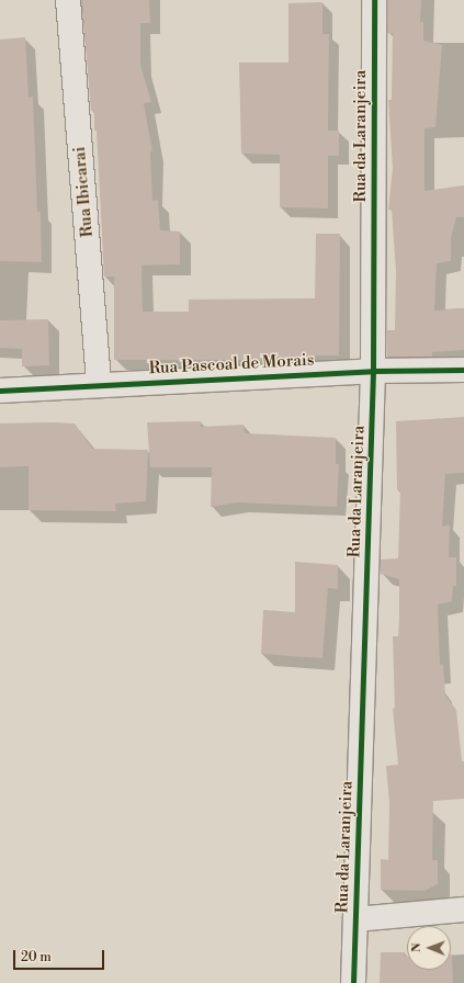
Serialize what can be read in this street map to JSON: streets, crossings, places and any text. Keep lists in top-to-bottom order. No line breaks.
{"streets":{"street":["Rua da Laranjeira","Rua Ibicarai","Rua Pascoal de Morais"]},"crossings":[["Rua da Laranjeira","Rua Pascoal de Morais"],["Rua Ibicarai","Rua Pascoal de Morais"]],"scale_bar":"20 m","north":"left"}
